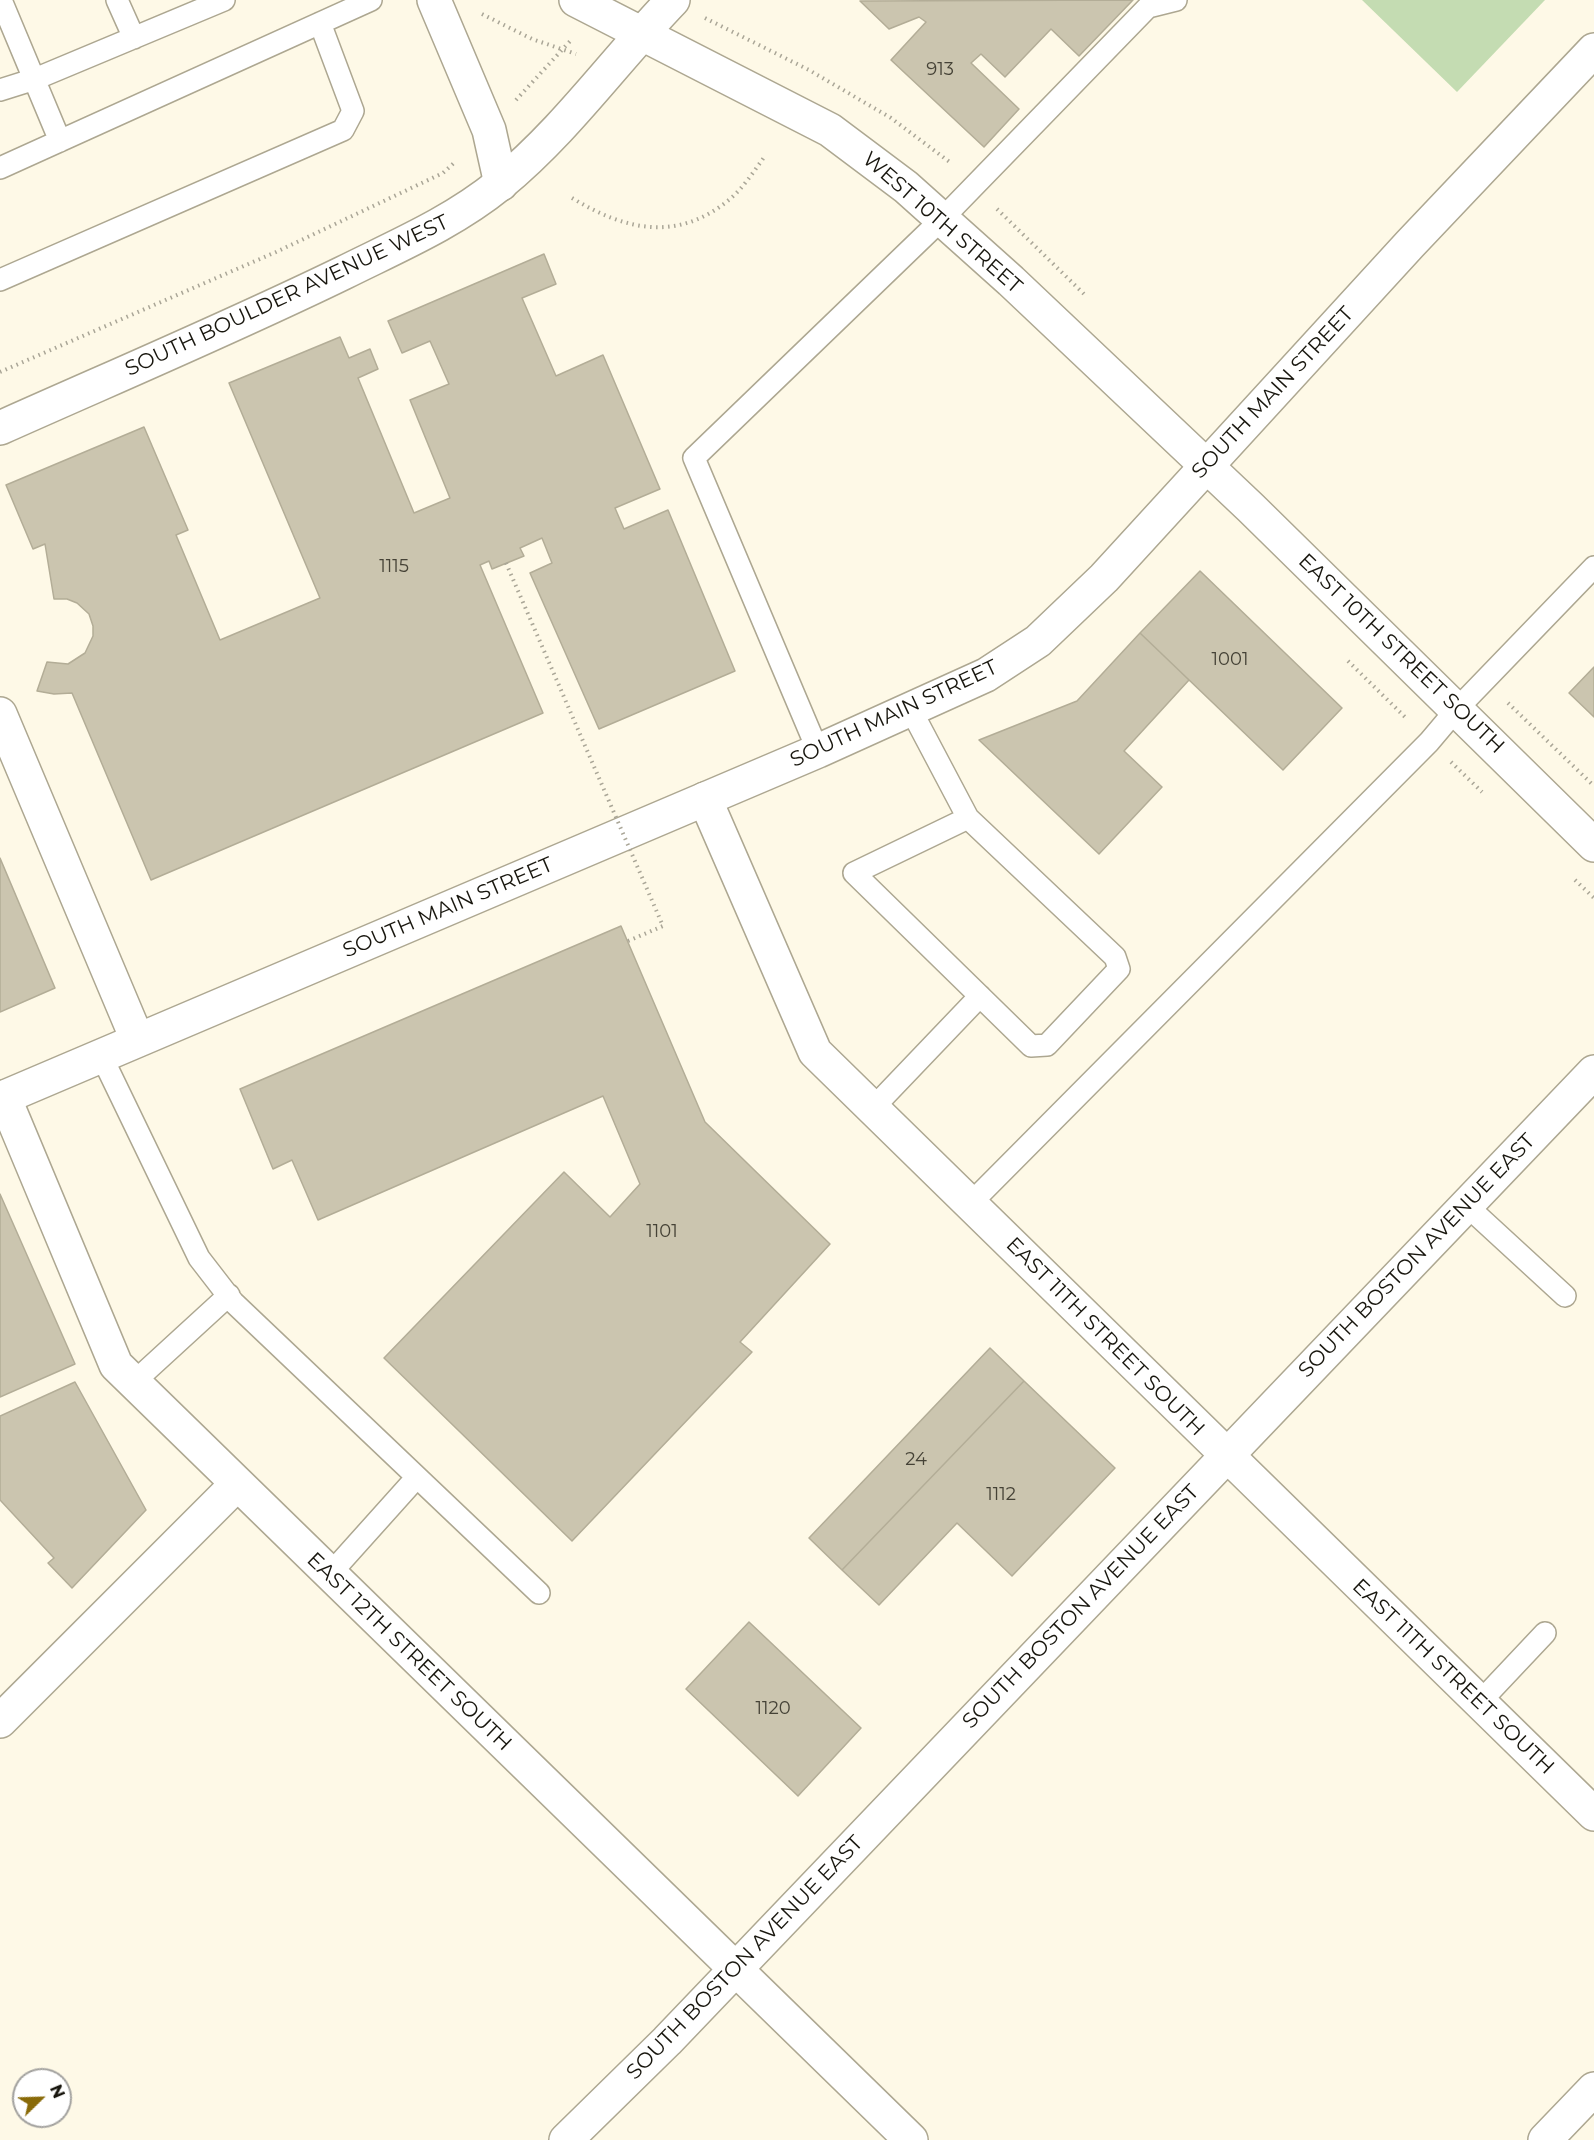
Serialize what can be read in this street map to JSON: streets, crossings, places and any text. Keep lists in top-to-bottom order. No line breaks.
{"streets":{"street":["WEST 10TH STREET","SOUTH BOULDER AVENUE WEST","SOUTH MAIN STREET","EAST 10TH STREET SOUTH","SOUTH BOSTON AVENUE EAST","EAST 11TH STREET SOUTH","EAST 12TH STREET SOUTH"]},"crossings":[["WEST 10TH STREET","SOUTH BOULDER AVENUE WEST"],["WEST 10TH STREET","SOUTH MAIN STREET"],["WEST 10TH STREET","EAST 10TH STREET SOUTH"],["SOUTH MAIN STREET","EAST 10TH STREET SOUTH"],["SOUTH MAIN STREET","EAST 11TH STREET SOUTH"],["SOUTH MAIN STREET","EAST 12TH STREET SOUTH"],["SOUTH BOSTON AVENUE EAST","EAST 11TH STREET SOUTH"],["SOUTH BOSTON AVENUE EAST","EAST 12TH STREET SOUTH"]],"house_numbers":["913","1115","1001","1101","24","1112","1120"],"north":"top right"}
